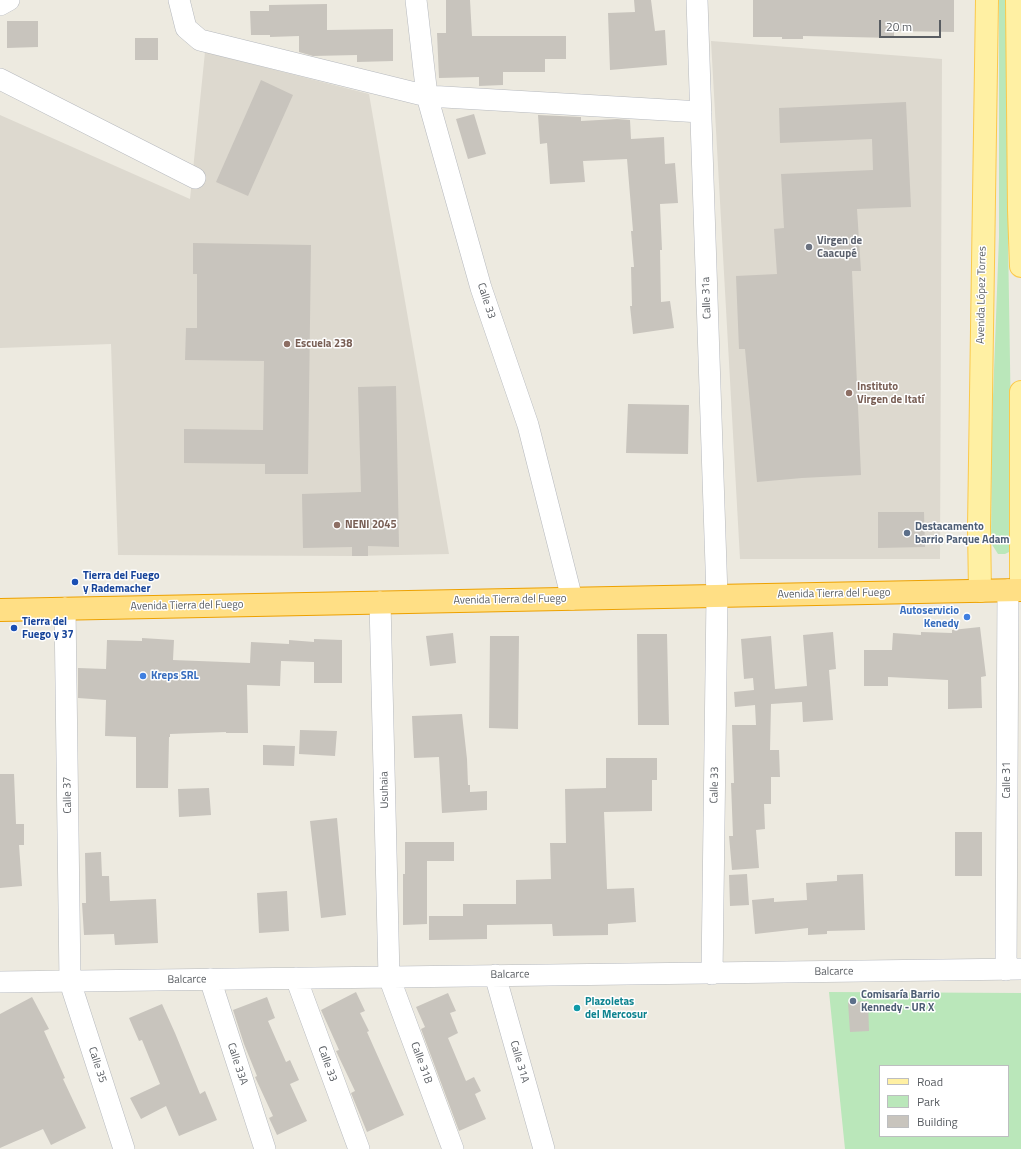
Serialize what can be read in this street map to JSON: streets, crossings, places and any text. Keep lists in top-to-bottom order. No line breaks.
{"streets":{"highway":["Avenida Tierra del Fuego"],"main road":["Avenida López Torres"],"street":["Calle 31a","Calle 33","Calle 31","Usuhaia","Calle 37","Balcarce","Calle 31A","Calle 31B","Calle 33A","Calle 35"]},"crossings":[["Avenida López Torres","Avenida Tierra del Fuego"],["Calle 31a","Calle 33"],["Calle 31a","Avenida Tierra del Fuego"],["Calle 33","Avenida Tierra del Fuego"],["Calle 33","Balcarce"],["Avenida Tierra del Fuego","Calle 31"],["Avenida Tierra del Fuego","Usuhaia"],["Avenida Tierra del Fuego","Calle 37"],["Calle 31","Balcarce"],["Usuhaia","Balcarce"],["Usuhaia","Calle 31B"],["Calle 37","Balcarce"],["Calle 37","Calle 35"],["Balcarce","Calle 31A"],["Balcarce","Calle 31B"],["Balcarce","Calle 33A"],["Balcarce","Calle 35"]],"places":["Virgen de Caacupé","Escuela 238","Instituto Virgen de Itatí","NENI 2045","Destacamento barrio Parque Adam","Tierra del Fuego y Rademacher","Autoservicio Kenedy","Tierra del Fuego y 37","Kreps SRL","Comisaría Barrio Kennedy - UR X","Plazoletas del Mercosur"],"legend":["Road","Park","Building"],"scale_bar":"20 m"}
